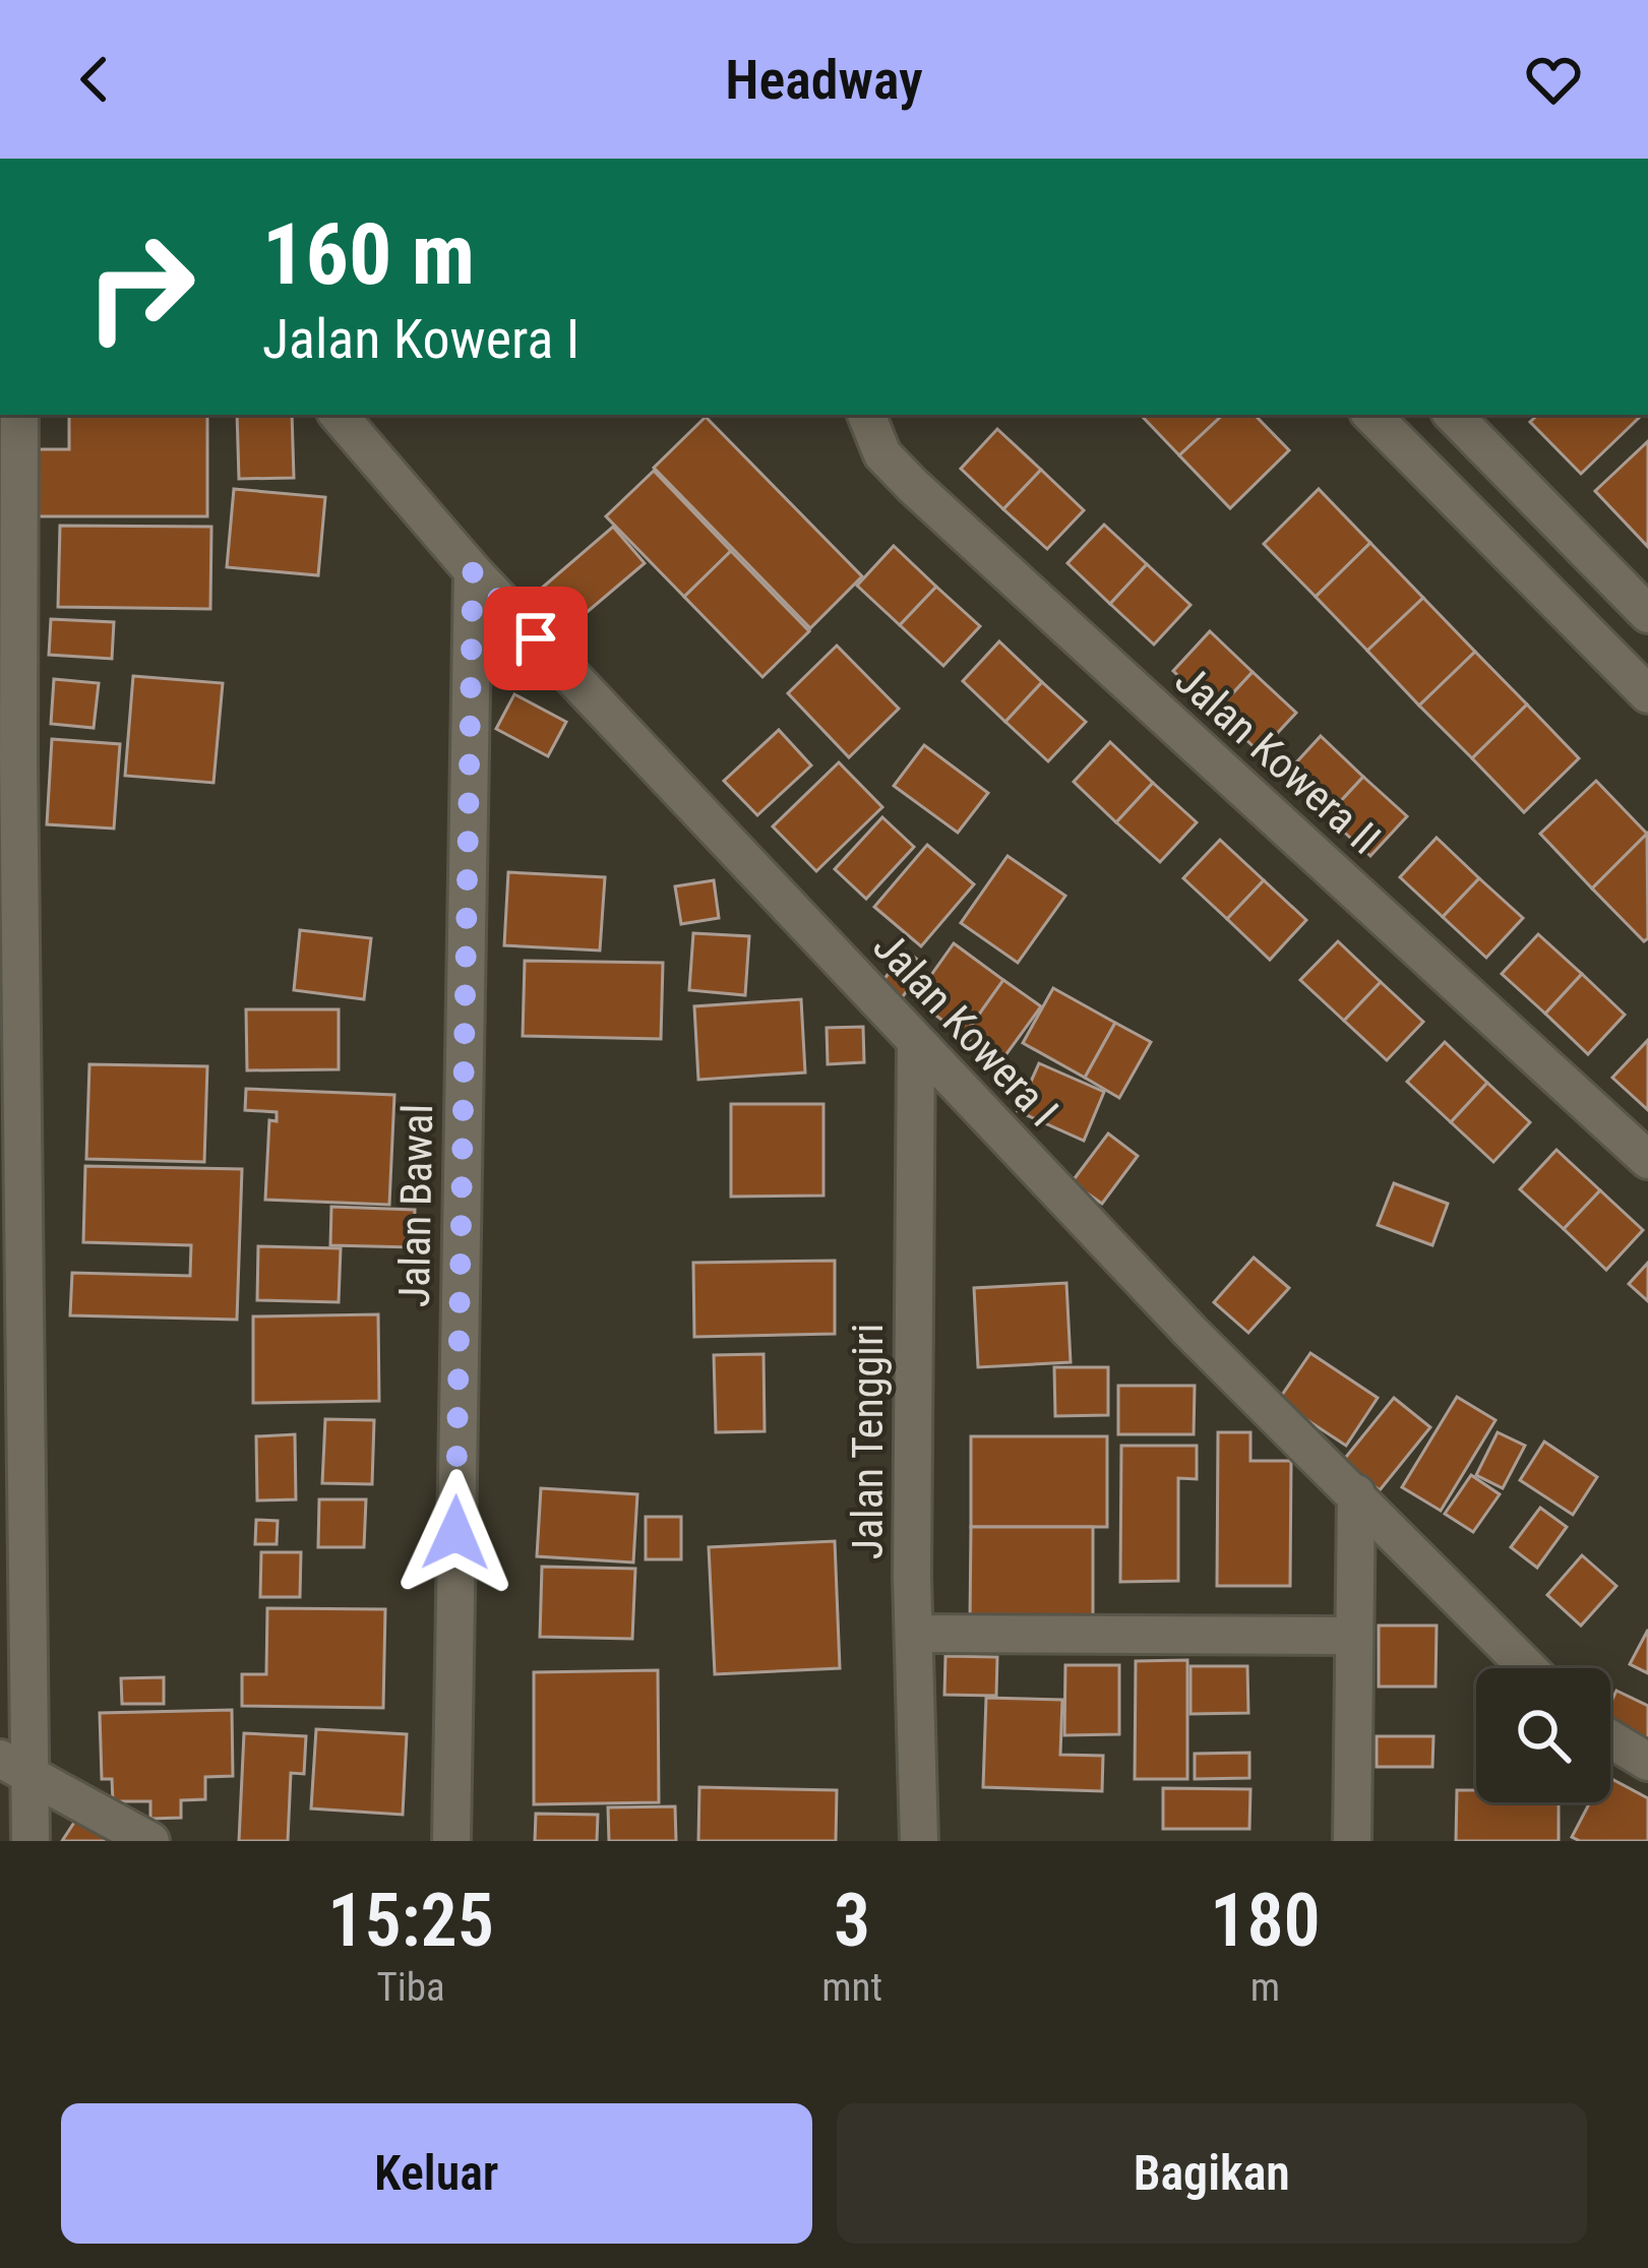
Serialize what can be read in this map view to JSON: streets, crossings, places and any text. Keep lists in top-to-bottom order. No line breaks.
{"streets":{"street":["Jalan Kowera II","Jalan Kowera I","Jalan Bawal","Jalan Tenggiri"]},"crossings":[["Jalan Kowera I","Jalan Bawal"],["Jalan Kowera I","Jalan Tenggiri"]],"page":{"header":"Headway","turn":["160 m","Jalan Kowera I"],"eta":["15:25","Tiba","3","mnt","180","m"],"buttons":["Keluar","Bagikan"]}}
